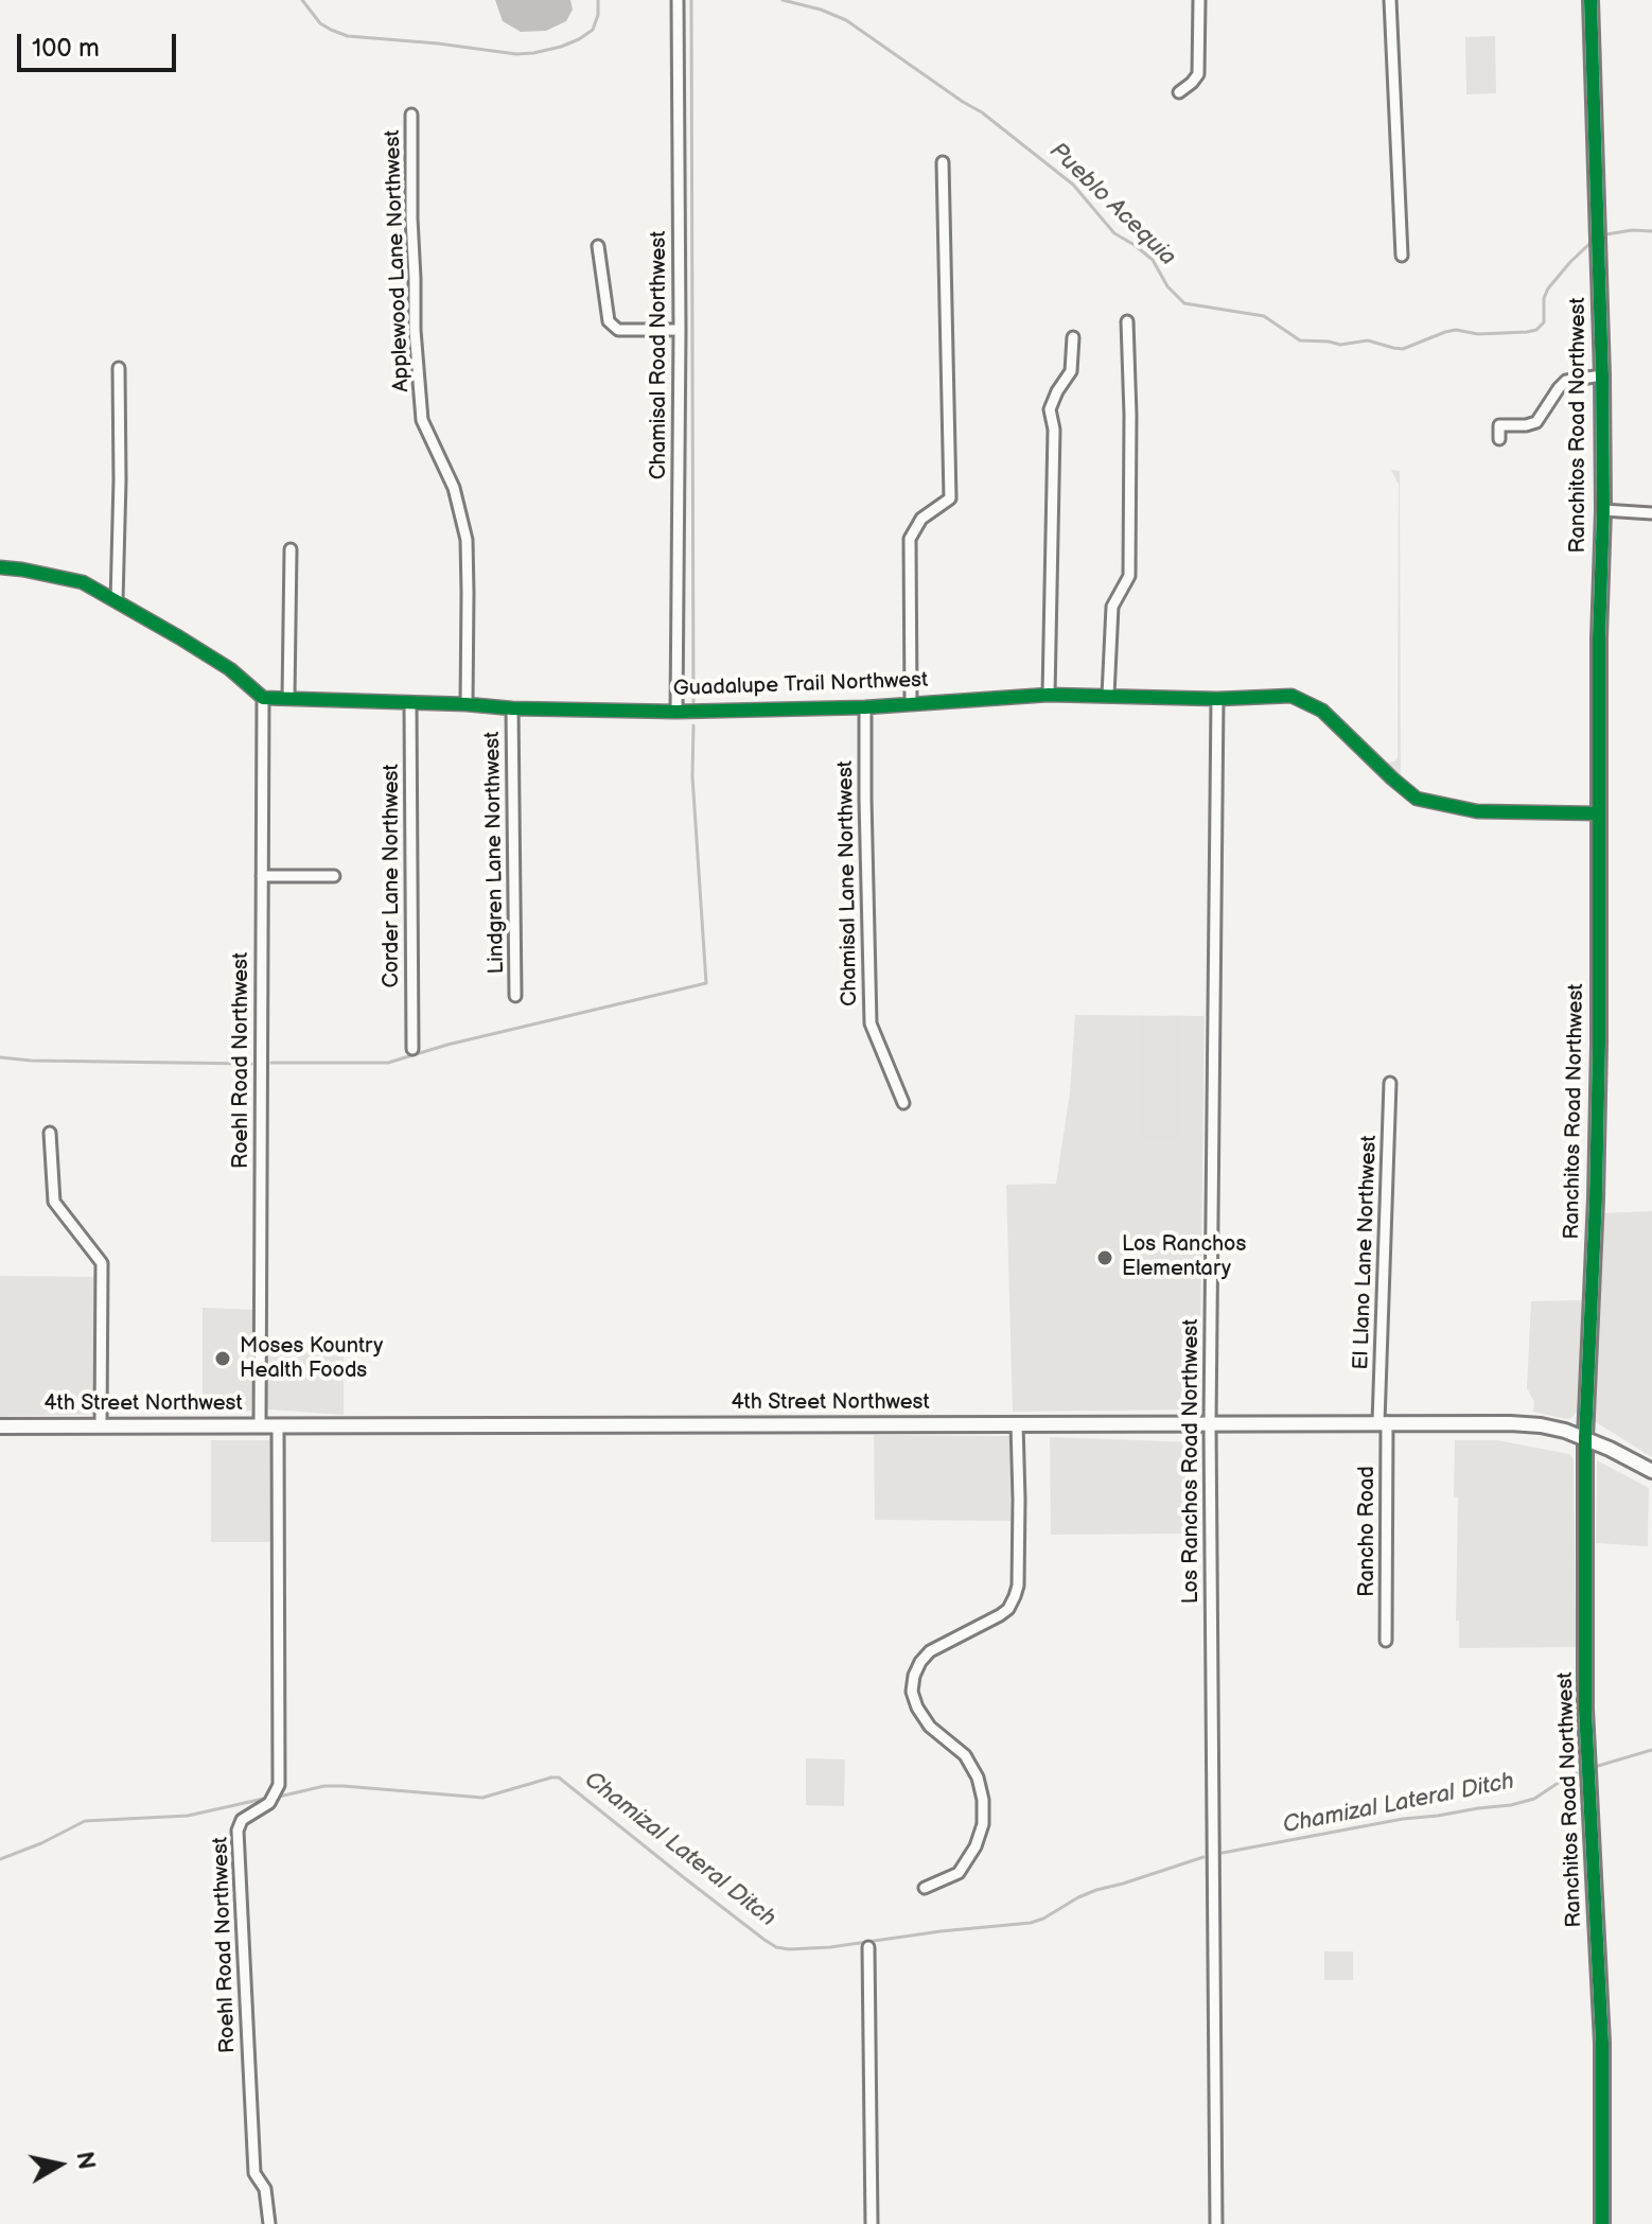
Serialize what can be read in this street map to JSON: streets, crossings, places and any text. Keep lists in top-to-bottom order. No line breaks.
{"streets":{"street":["Applewood Lane Northwest","Chamisal Road Northwest","Ranchitos Road Northwest","Guadalupe Trail Northwest","Lindgren Lane Northwest","Corder Lane Northwest","Chamisal Lane Northwest","Roehl Road Northwest","El Llano Lane Northwest","4th Street Northwest","Los Ranchos Road Northwest","Rancho Road"]},"crossings":[["Applewood Lane Northwest","Guadalupe Trail Northwest"],["Chamisal Road Northwest","Guadalupe Trail Northwest"],["Ranchitos Road Northwest","Guadalupe Trail Northwest"],["Ranchitos Road Northwest","4th Street Northwest"],["Guadalupe Trail Northwest","Lindgren Lane Northwest"],["Guadalupe Trail Northwest","Corder Lane Northwest"],["Guadalupe Trail Northwest","Chamisal Lane Northwest"],["Guadalupe Trail Northwest","Roehl Road Northwest"],["Guadalupe Trail Northwest","Los Ranchos Road Northwest"],["Roehl Road Northwest","4th Street Northwest"],["El Llano Lane Northwest","4th Street Northwest"],["El Llano Lane Northwest","Rancho Road"],["4th Street Northwest","Los Ranchos Road Northwest"],["4th Street Northwest","Rancho Road"]],"water":["Pueblo Acequia","Chamizal Lateral Ditch"],"places":["Los Ranchos Elementary","Moses Kountry Health Foods"],"scale_bar":"100 m","north":"right"}
